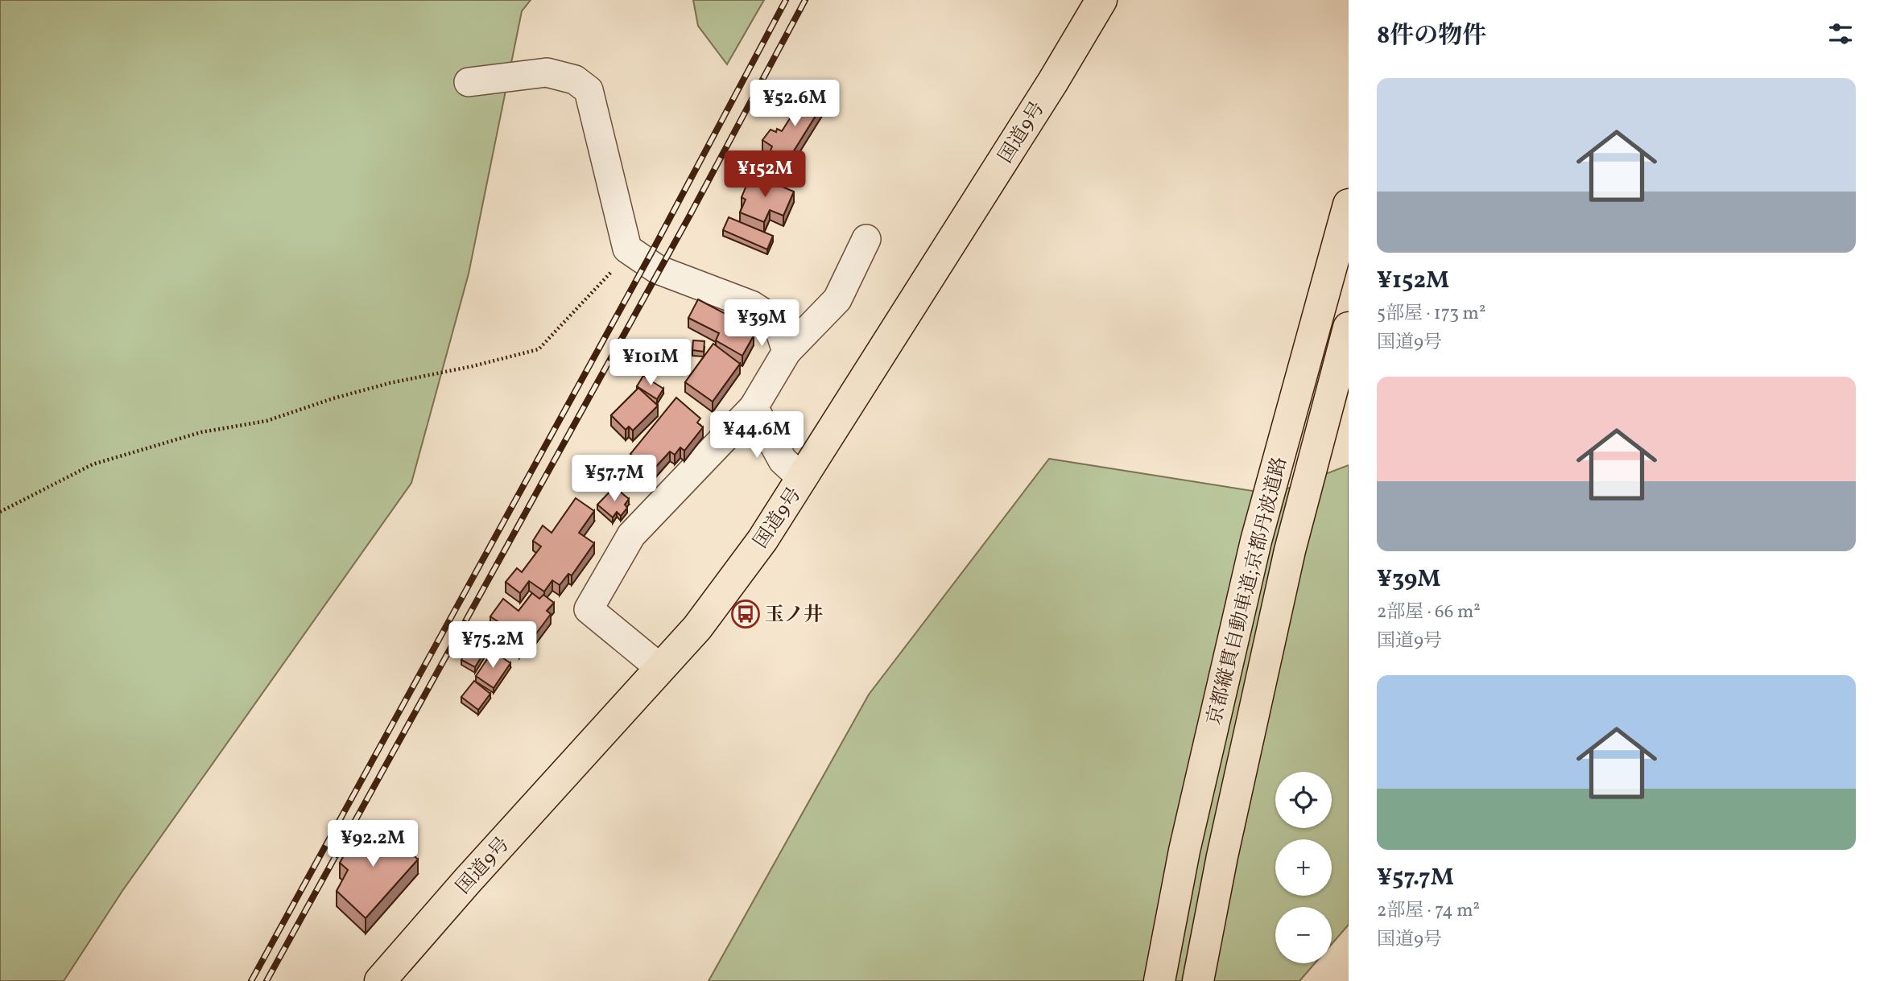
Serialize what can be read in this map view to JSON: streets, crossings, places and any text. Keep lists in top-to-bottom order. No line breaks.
{"streets":{"highway":["国道9号","京都縦貫自動車道;京都丹波道路"]},"places":{"bus stop":["玉ノ井"]},"page":{"heading":"8件の物件","list":[{"name":"¥152M","note":"5部屋 · 173 m² · 国道9号"},{"name":"¥39M","note":"2部屋 · 66 m² · 国道9号"},{"name":"¥57.7M","note":"2部屋 · 74 m² · 国道9号"}],"price":["¥52.6M","¥152M","¥39M","¥101M","¥44.6M","¥57.7M","¥75.2M","¥92.2M"],"map_buttons":["+","−"]}}
